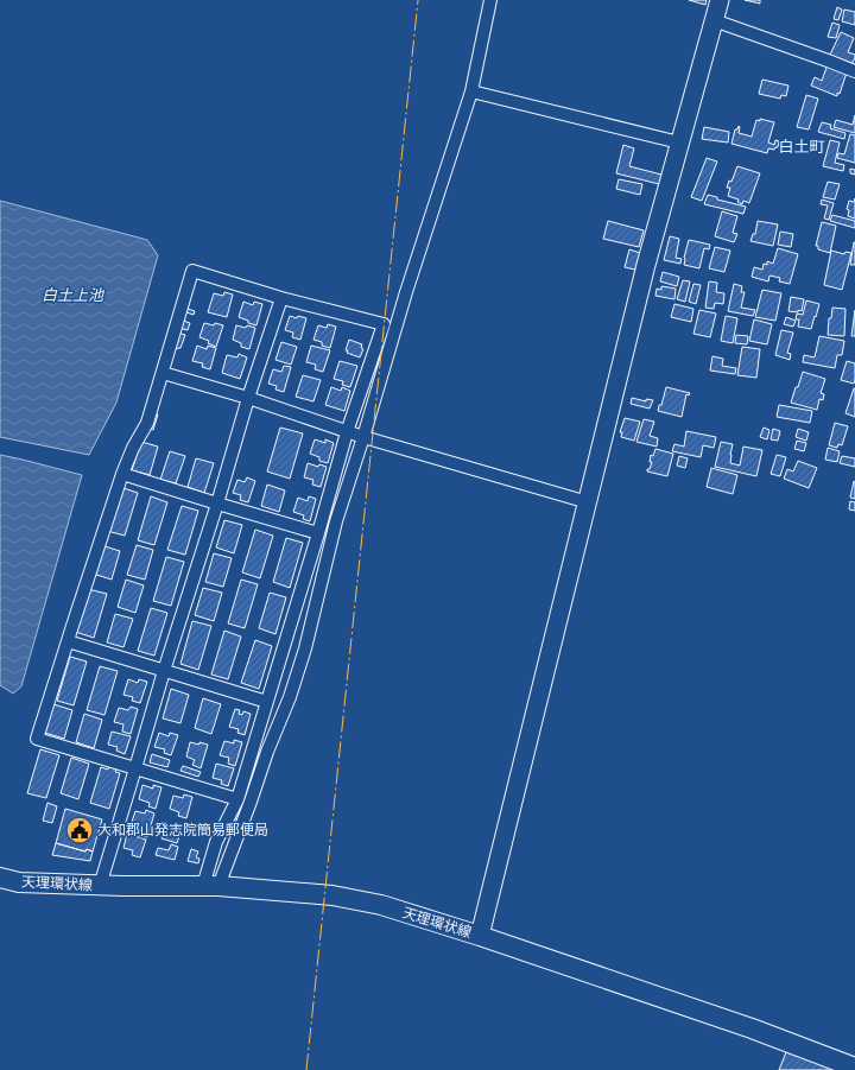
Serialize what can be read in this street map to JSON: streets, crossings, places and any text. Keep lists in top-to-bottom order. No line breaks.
{"streets":{"main road":["天理環状線"]},"districts":["白土町"],"water":["白土上池"],"places":{"public building":["大和郡山発志院簡易郵便局"]}}
